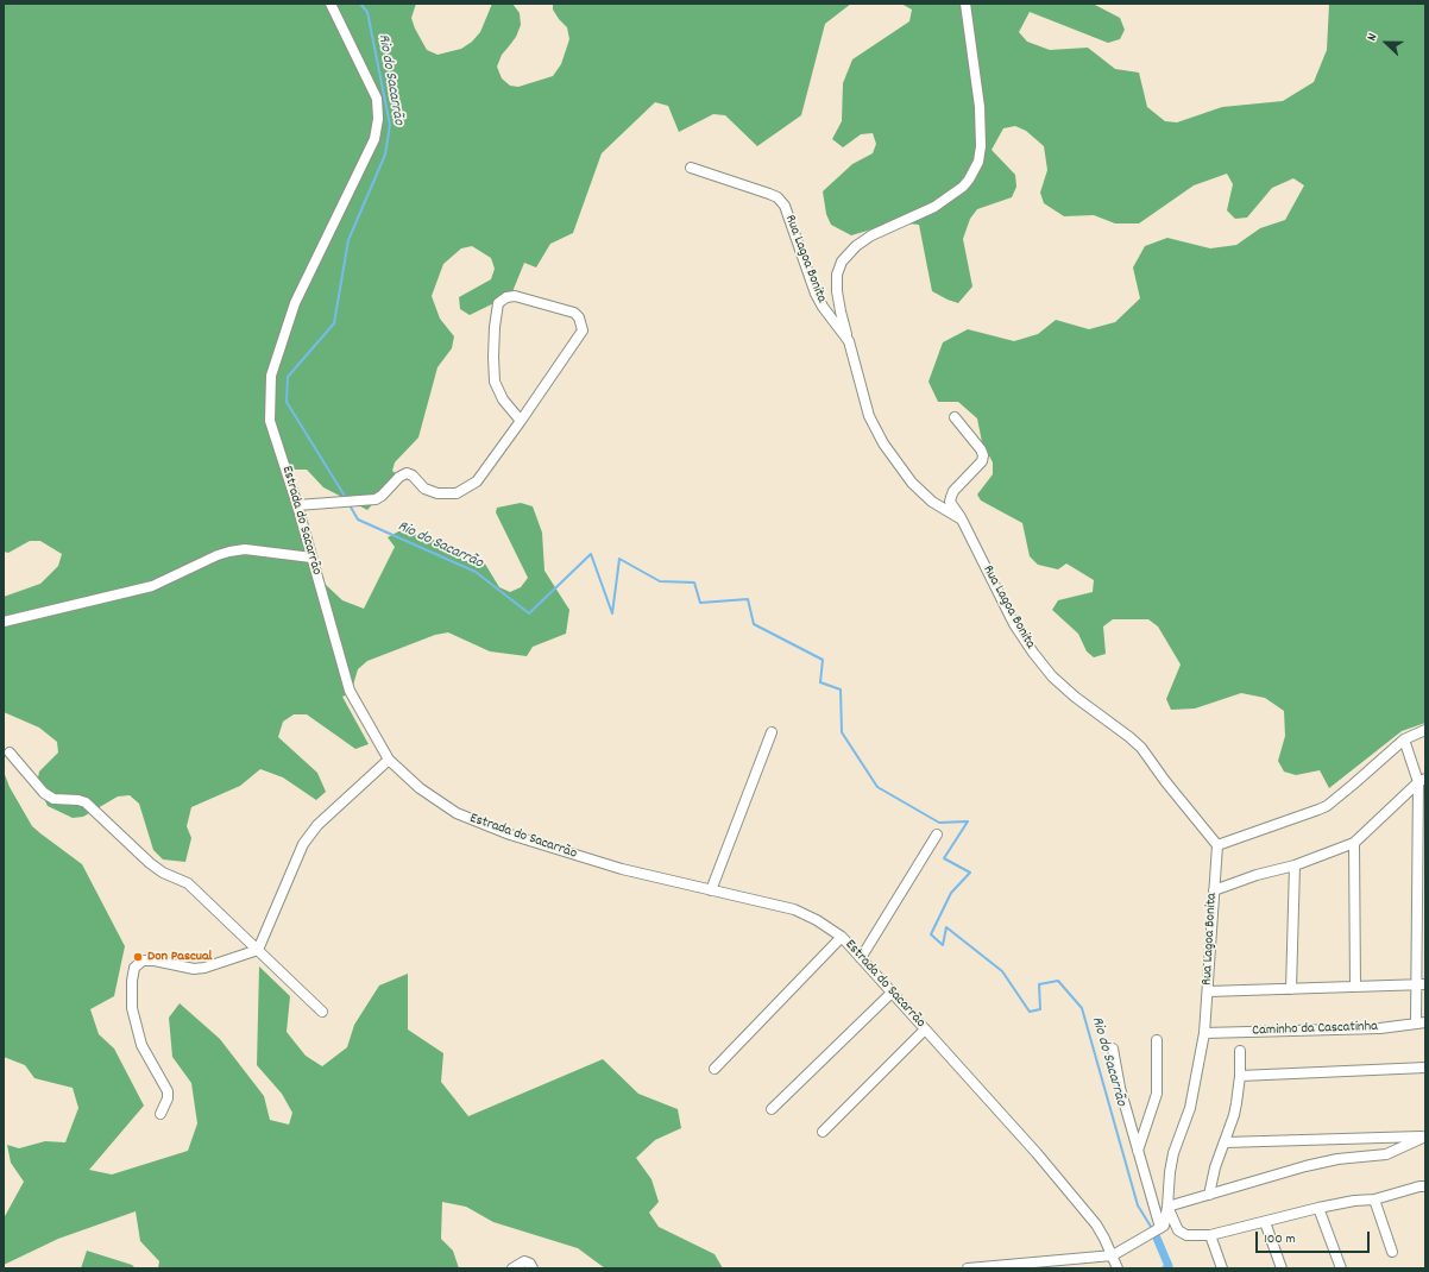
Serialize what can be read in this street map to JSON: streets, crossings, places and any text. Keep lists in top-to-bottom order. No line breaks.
{"streets":{"street":["Rua Lagoa Bonita","Estrada do Sacarrão","Caminho da Cascatinha"]},"crossings":[["Rua Lagoa Bonita","Caminho da Cascatinha"]],"water":["Rio do Sacarrão"],"places":["Don Pascual"],"scale_bar":"100 m","north":"left"}
